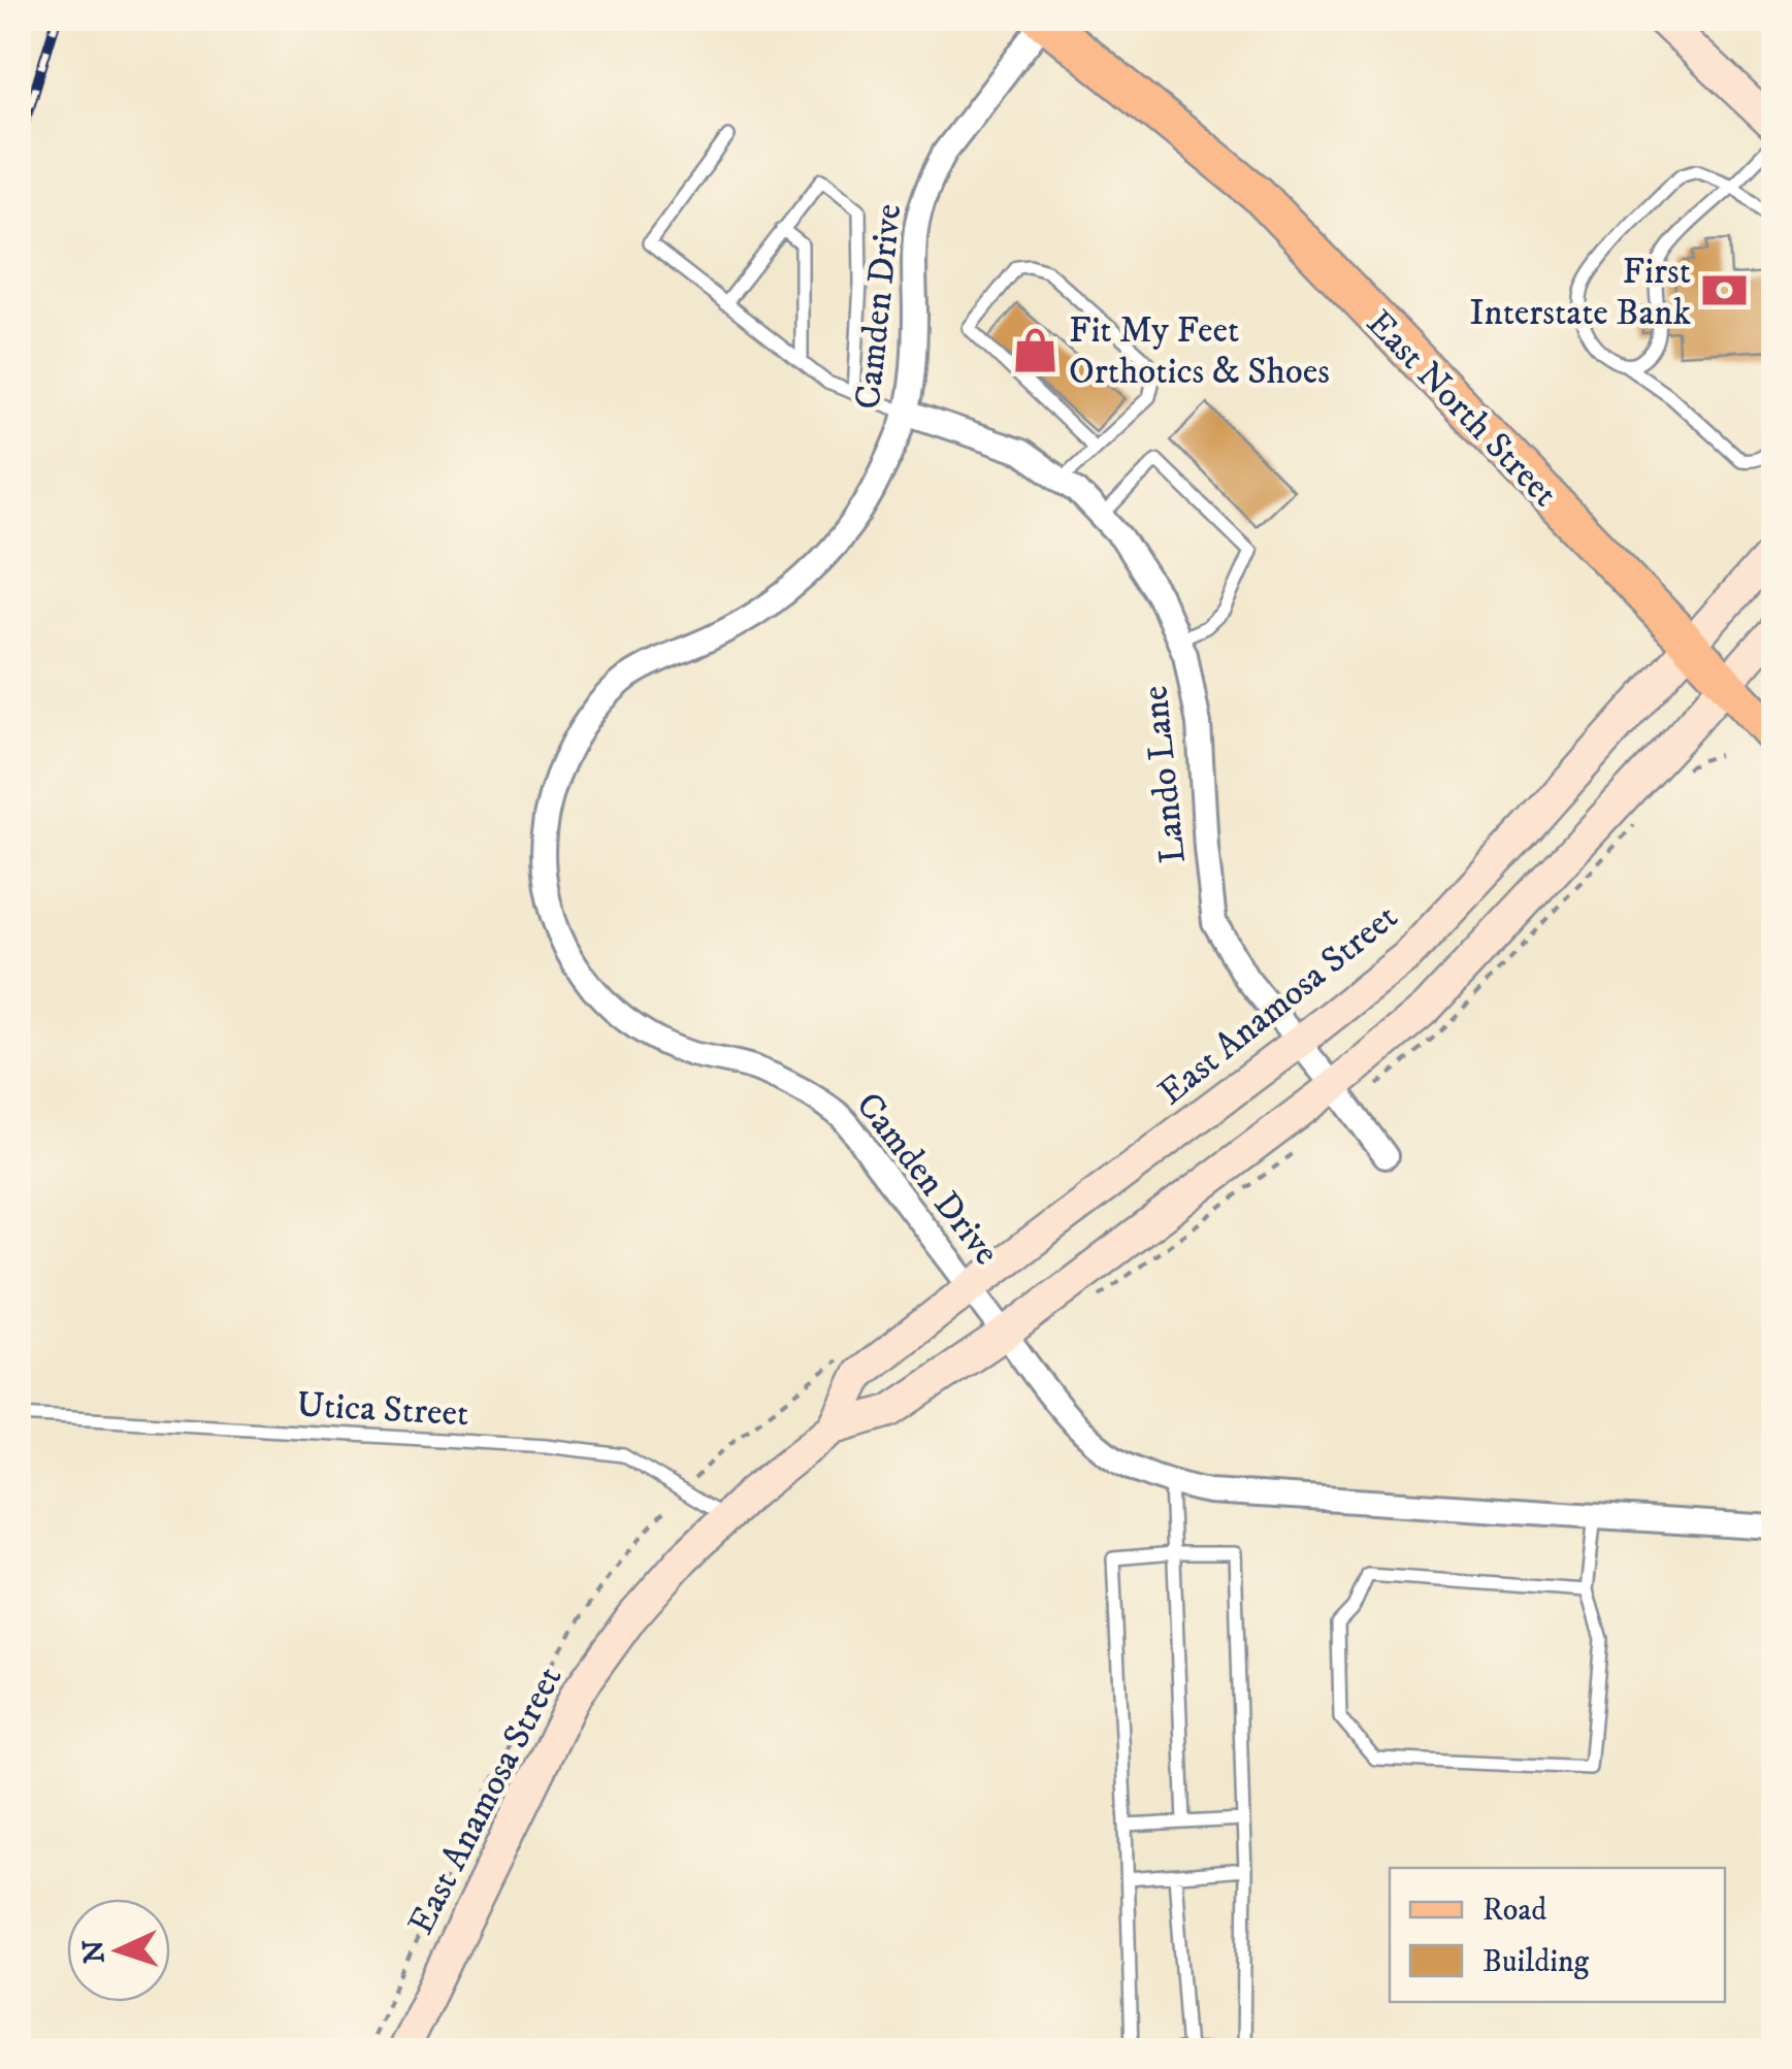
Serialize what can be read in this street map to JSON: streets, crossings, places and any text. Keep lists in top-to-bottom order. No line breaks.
{"streets":{"main road":["East North Street","East Anamosa Street"],"street":["Camden Drive","Lando Lane"],"lane":["Utica Street"]},"crossings":[["Camden Drive","East North Street"],["Camden Drive","Lando Lane"],["Camden Drive","East Anamosa Street"],["East North Street","East Anamosa Street"],["Lando Lane","East Anamosa Street"],["East Anamosa Street","Utica Street"]],"places":{"bank":["First Interstate Bank"],"shop":["Fit My Feet Orthotics & Shoes"]},"legend":["Road","Building"],"north":"left"}
